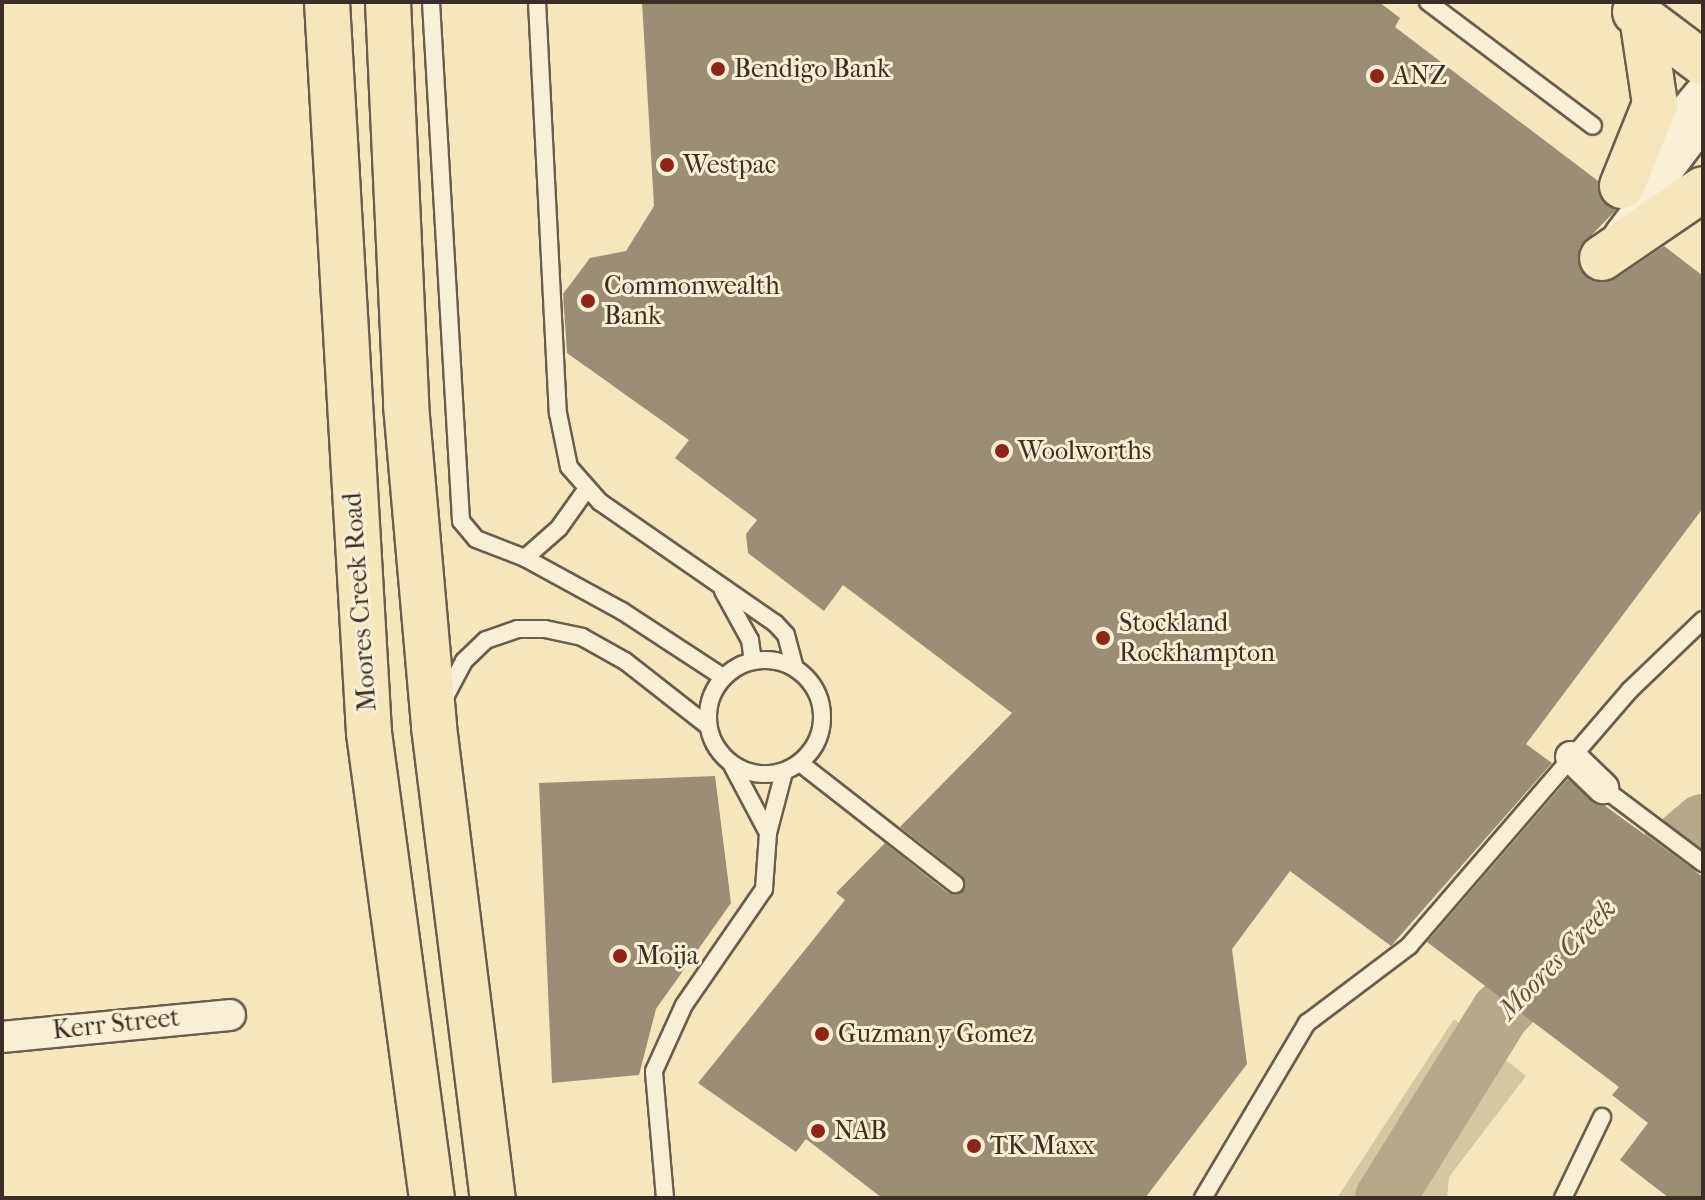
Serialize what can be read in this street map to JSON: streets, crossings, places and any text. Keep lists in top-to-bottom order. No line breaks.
{"streets":{"main road":["Moores Creek Road"],"street":["Kerr Street"]},"water":["Moores Creek"],"places":["Bendigo Bank","ANZ","Westpac","Commonwealth Bank","Woolworths","Stockland Rockhampton","Moija","Guzman y Gomez","NAB","TK Maxx"]}
